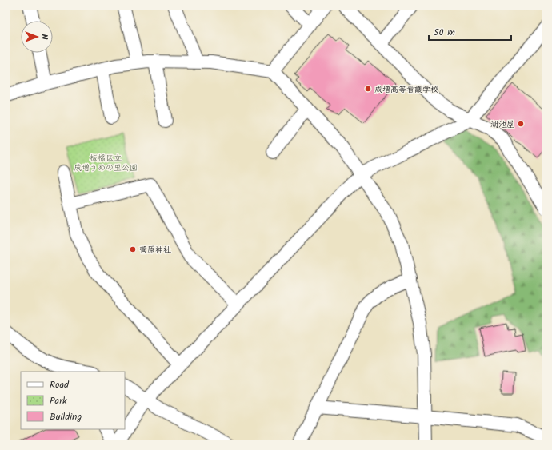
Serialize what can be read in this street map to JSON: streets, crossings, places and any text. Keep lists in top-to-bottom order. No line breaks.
{"parks":["板橋区立 成増うめの里公園"],"places":["成増高等看護学校","湖池屋","菅原神社"],"legend":["Road","Park","Building"],"scale_bar":"50 m","north":"right"}
